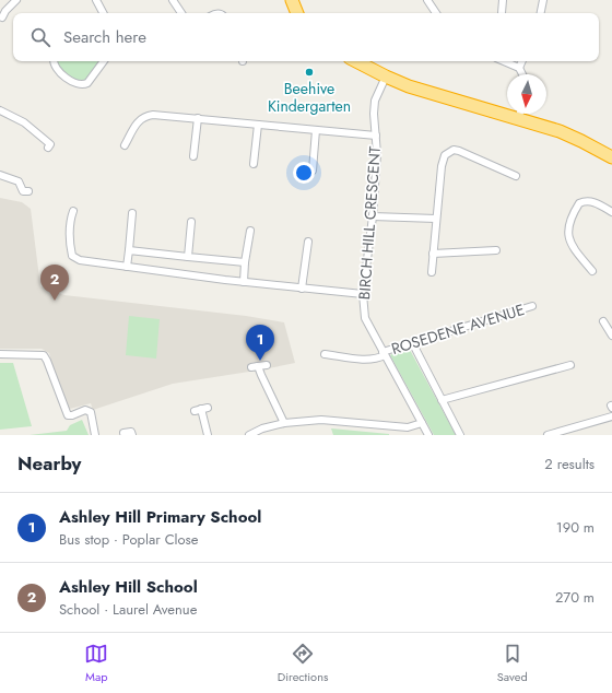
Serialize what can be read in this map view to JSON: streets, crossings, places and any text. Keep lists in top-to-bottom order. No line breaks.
{"streets":{"street":["BIRCH HILL CRESCENT","ROSEDENE AVENUE"]},"crossings":[["BIRCH HILL CRESCENT","ROSEDENE AVENUE"]],"places":["Beehive Kindergarten"],"north":"bottom","page":{"search":"Search here","pins":["2","1"],"heading":["Nearby","2 results"],"list":[{"mark":"1","name":"Ashley Hill Primary School","note":"Bus stop · Poplar Close","value":"190 m"},{"mark":"2","name":"Ashley Hill School","note":"School · Laurel Avenue","value":"270 m"}],"nav":["Map","Directions","Saved"]}}
